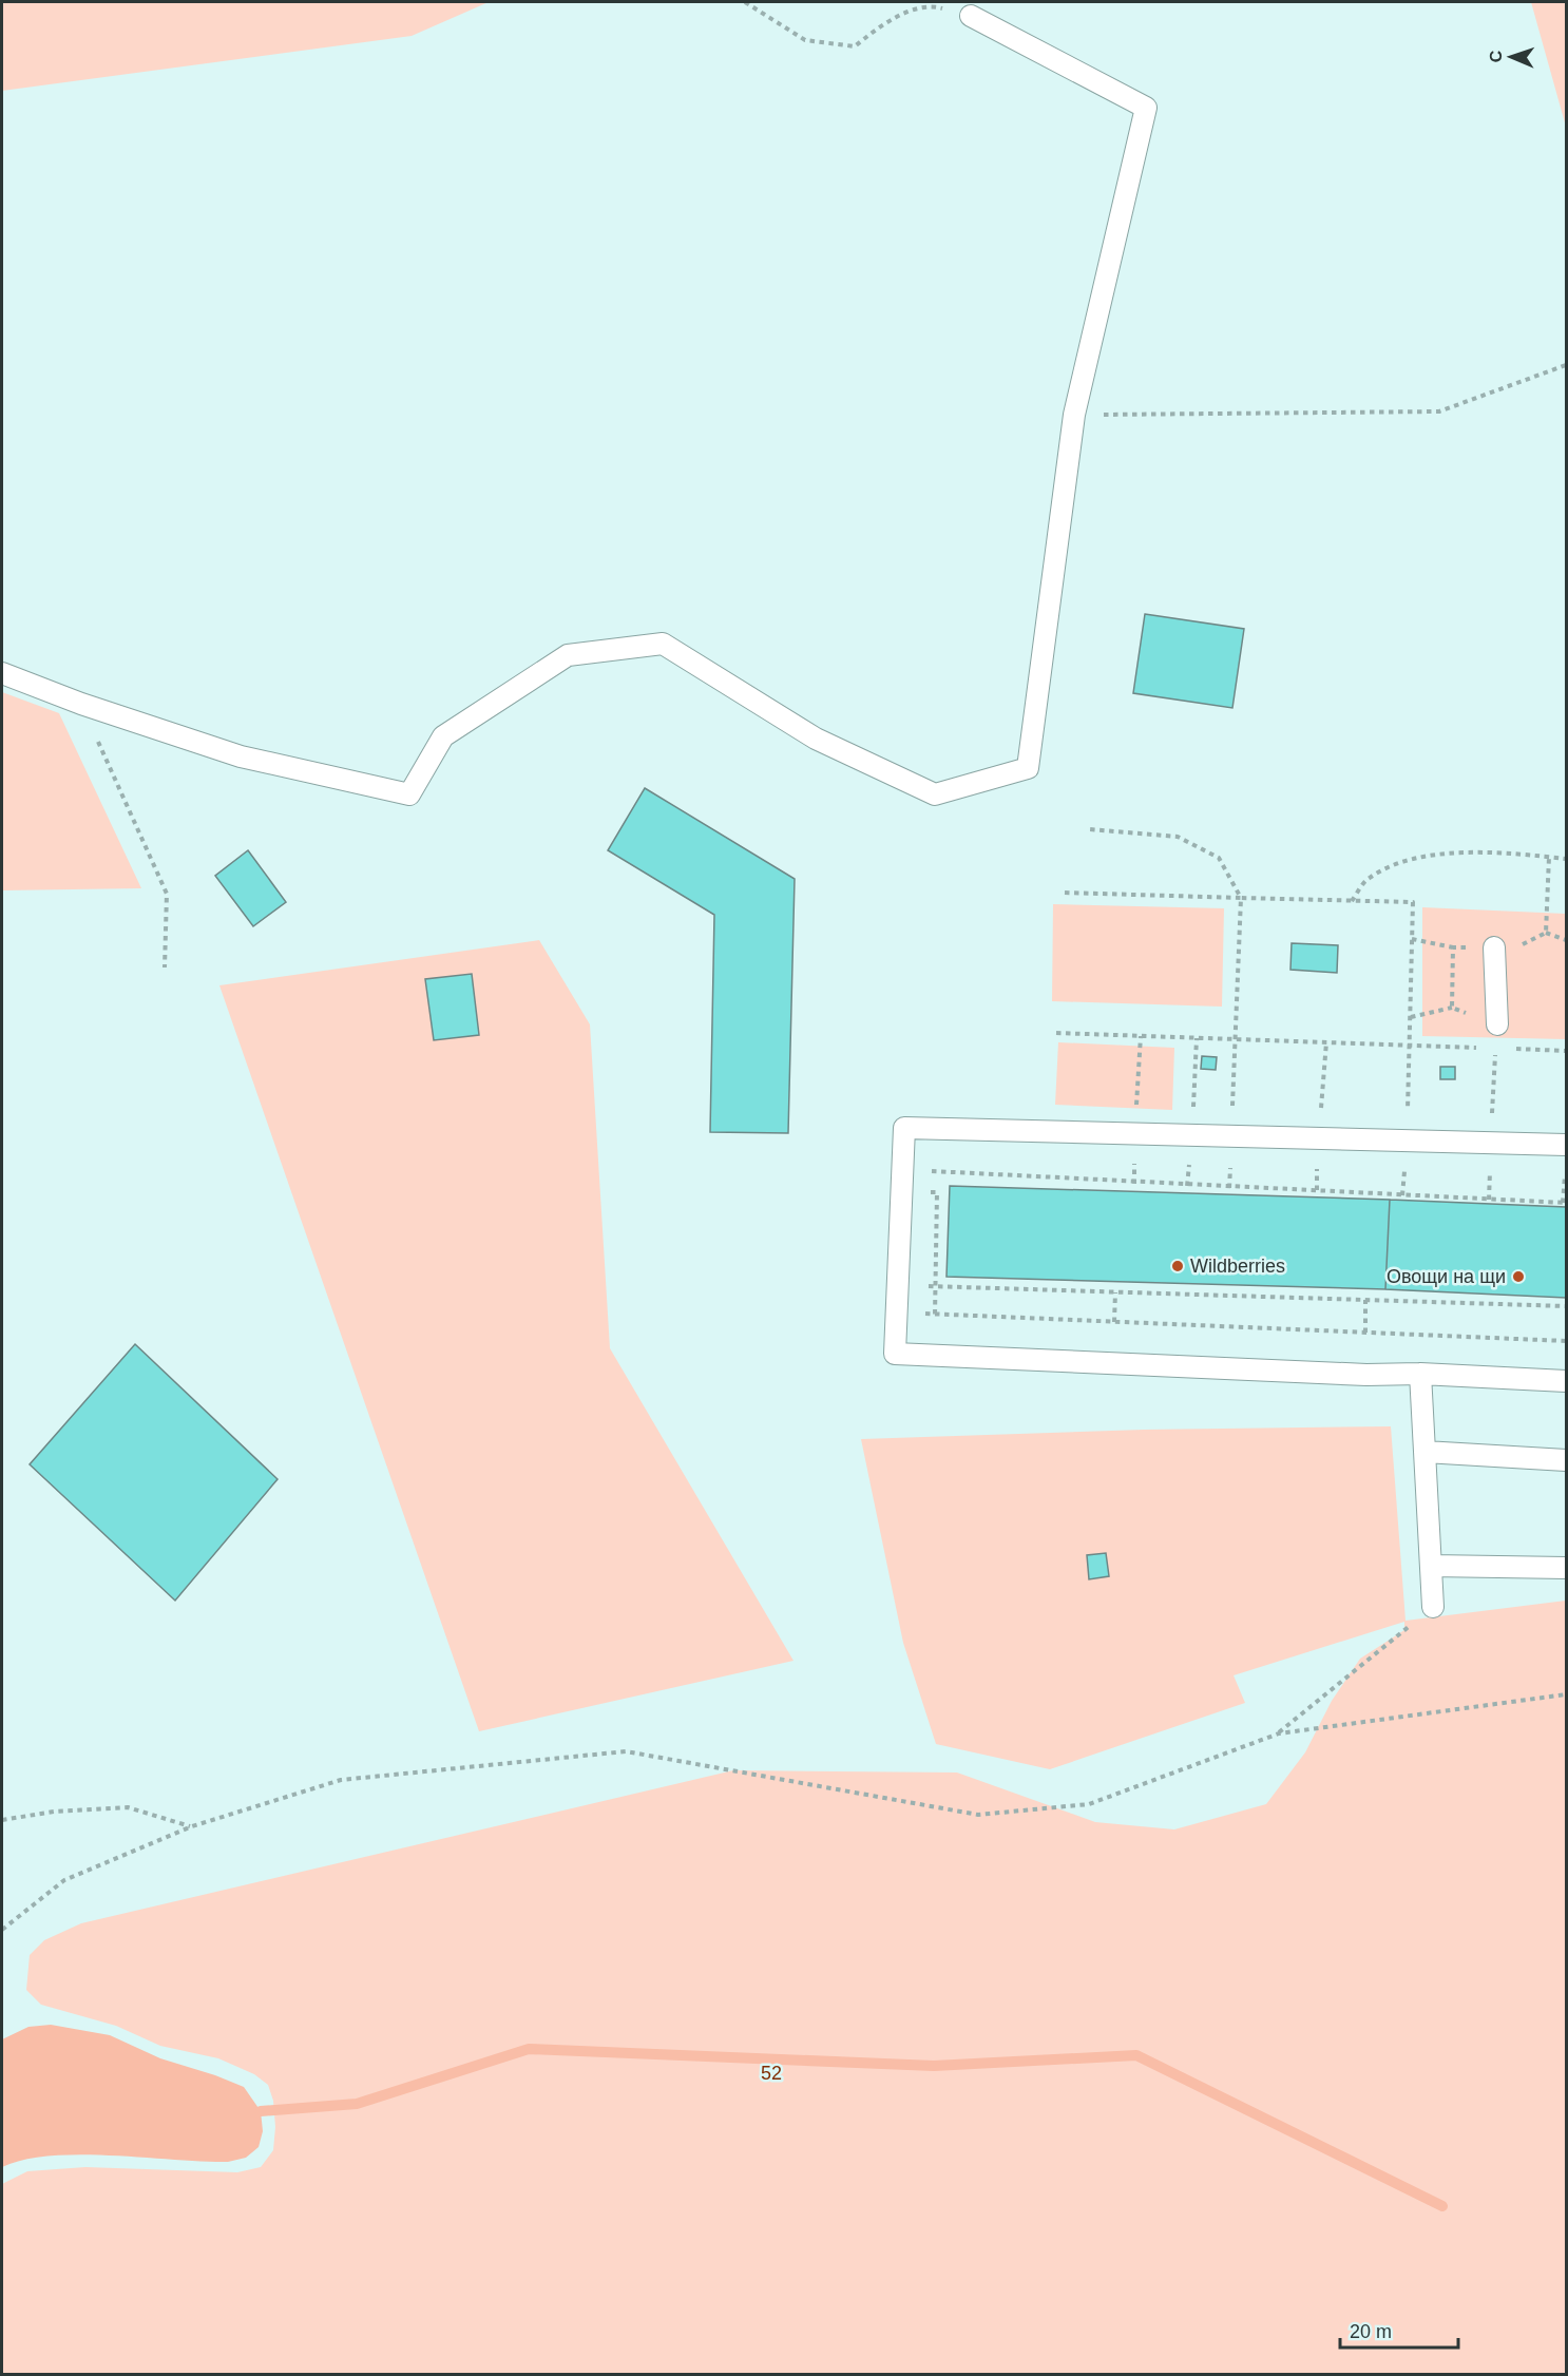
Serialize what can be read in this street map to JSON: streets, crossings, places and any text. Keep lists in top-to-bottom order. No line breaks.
{"parks":["52"],"places":["Wildberries","Овощи на щи"],"scale_bar":"20 m","north":"left"}
